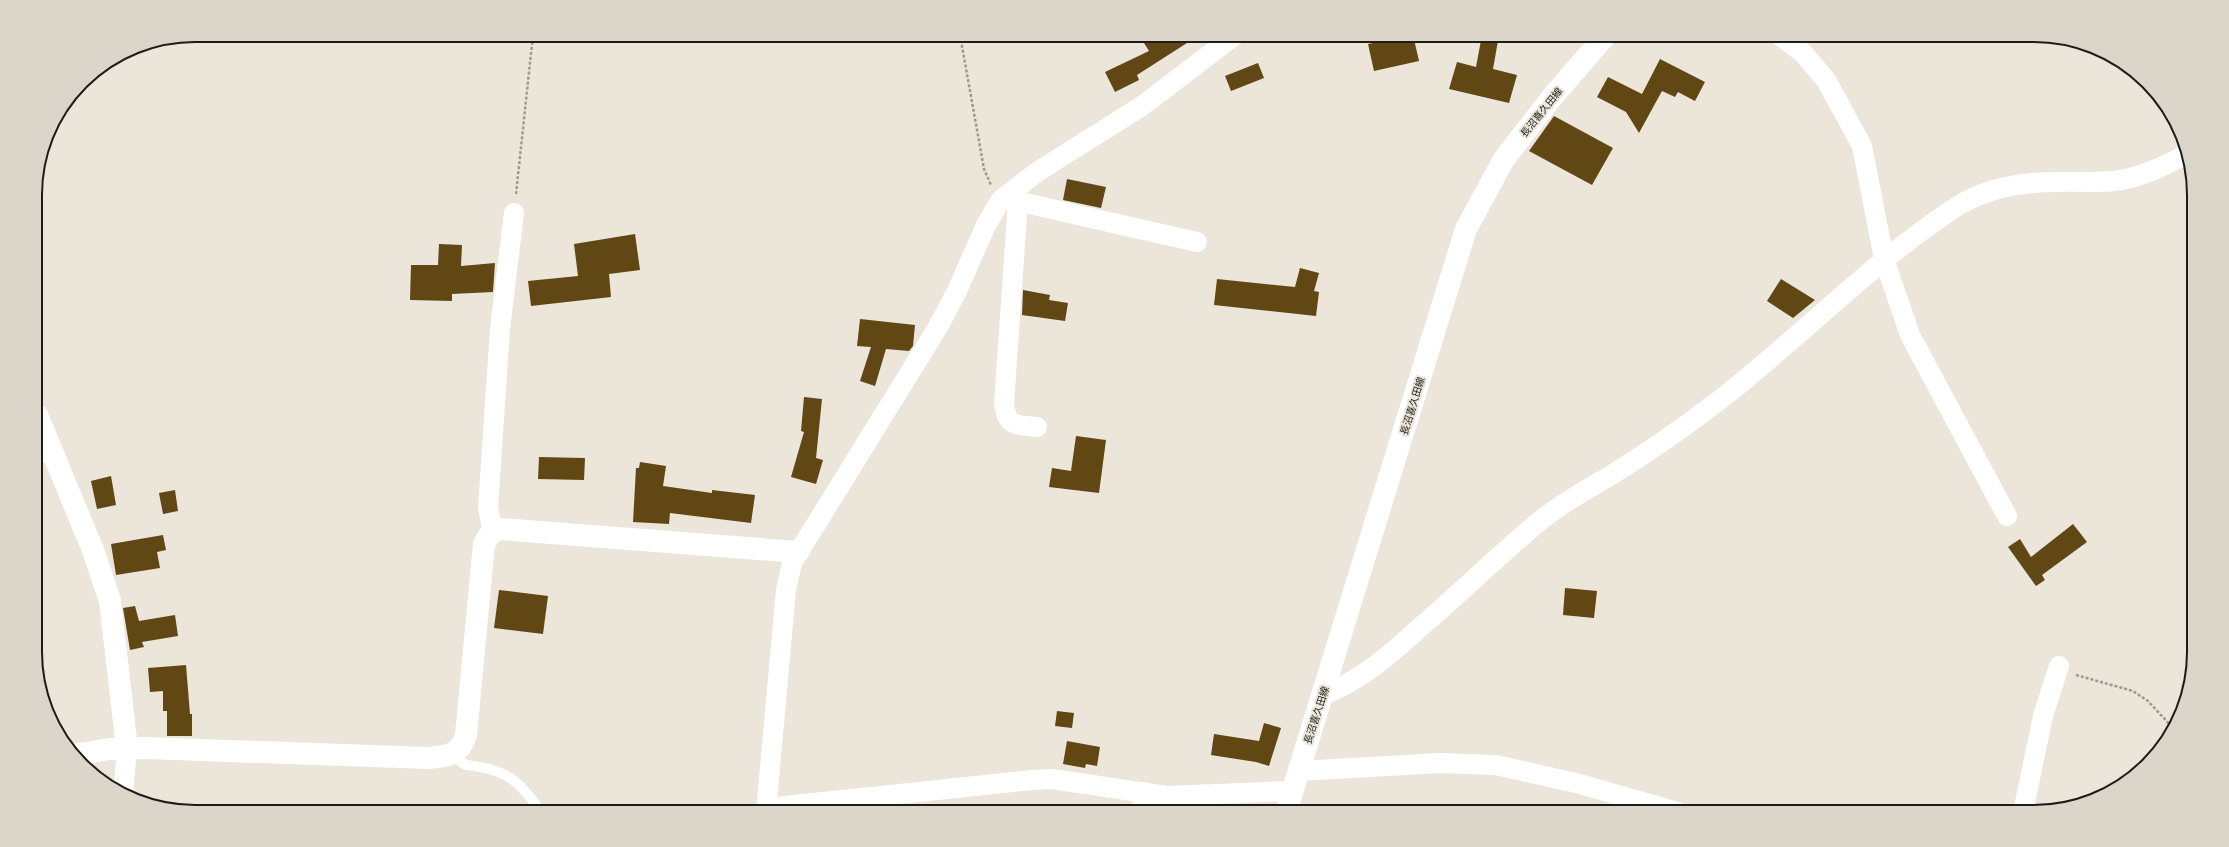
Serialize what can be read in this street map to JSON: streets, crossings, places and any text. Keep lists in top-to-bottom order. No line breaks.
{"streets":{"street":["長沼喜久田線"]}}
